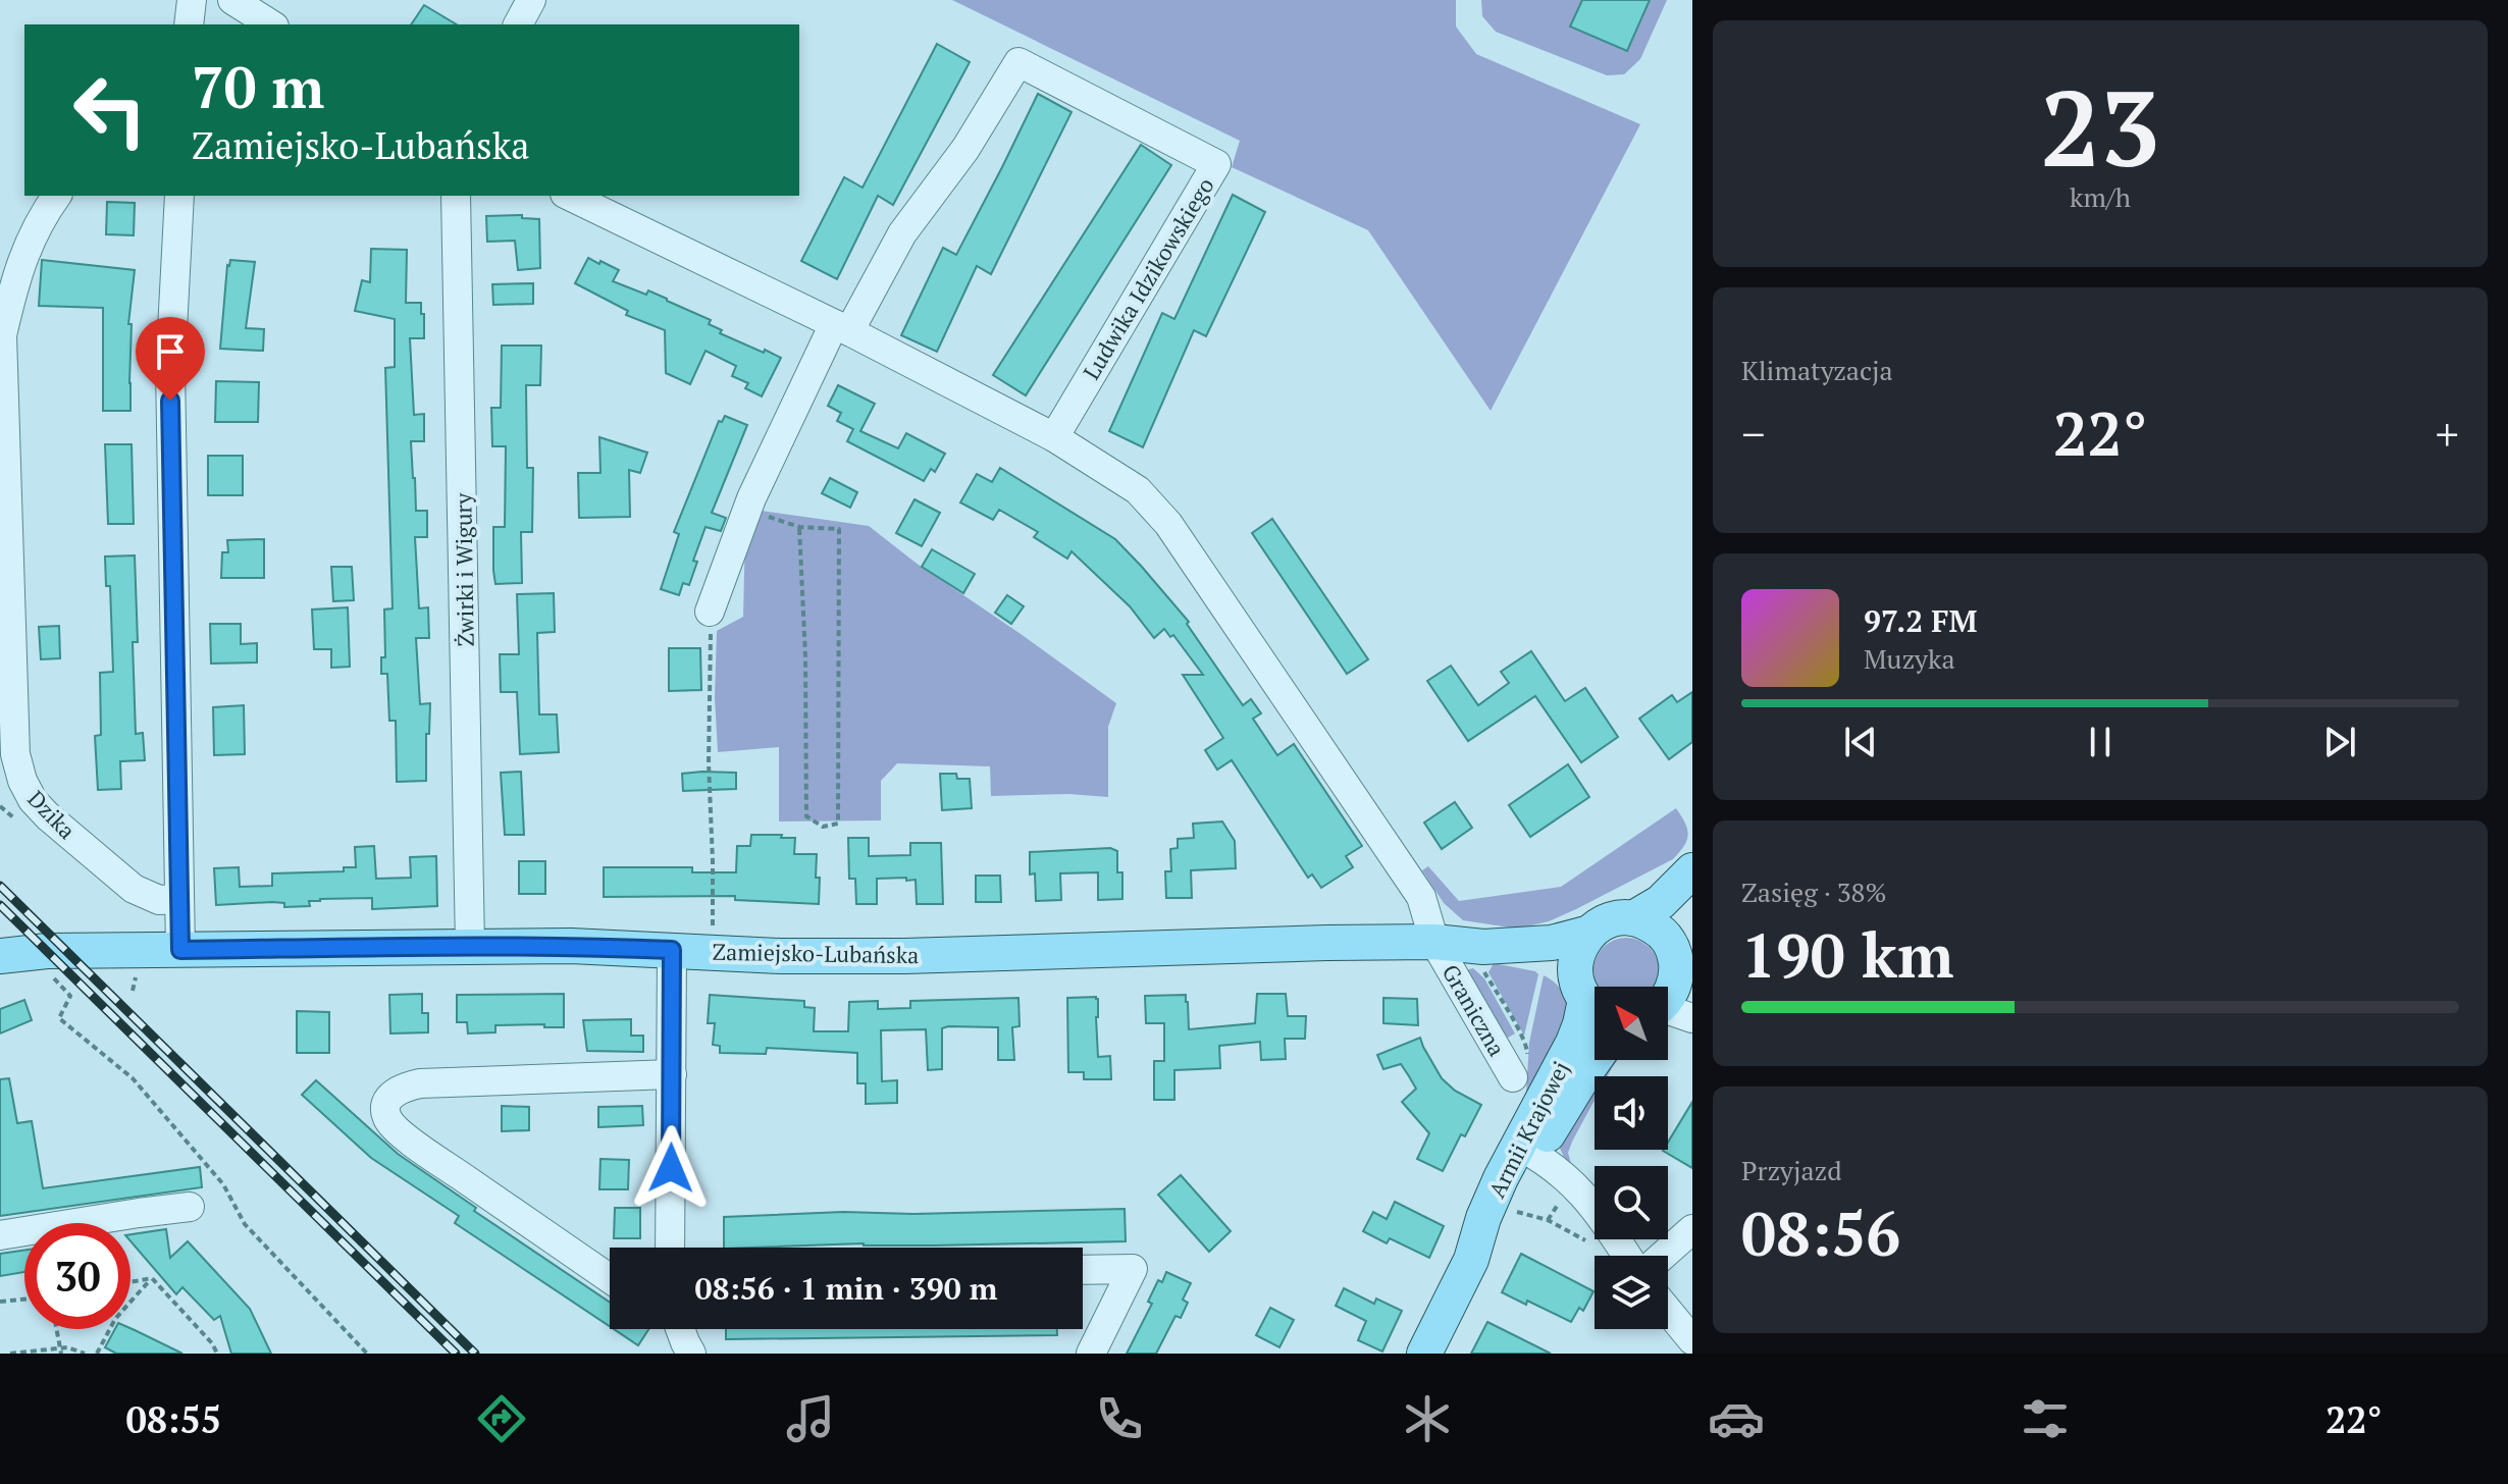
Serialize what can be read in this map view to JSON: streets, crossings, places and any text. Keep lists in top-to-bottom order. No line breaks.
{"streets":{"main road":["Zamiejsko-Lubańska","Armii Krajowej"],"street":["Ludwika Idzikowskiego","Żwirki i Wigury","Dzika","Graniczna"]},"crossings":[["Żwirki i Wigury","Zamiejsko-Lubańska"],["Zamiejsko-Lubańska","Graniczna"],["Zamiejsko-Lubańska","Armii Krajowej"]],"north":"top left","page":{"tile":[["23","km/h"],"Klimatyzacja",["Zasięg · 38%","190 km"],["Przyjazd","08:56"]],"turn":["70 m","Zamiejsko-Lubańska"],"heat":["−","22°","+"],"song":["97.2 FM","Muzyka"],"limit":"30","trip":"08:56 · 1 min · 390 m","tabs":["08:55","22°"]}}
